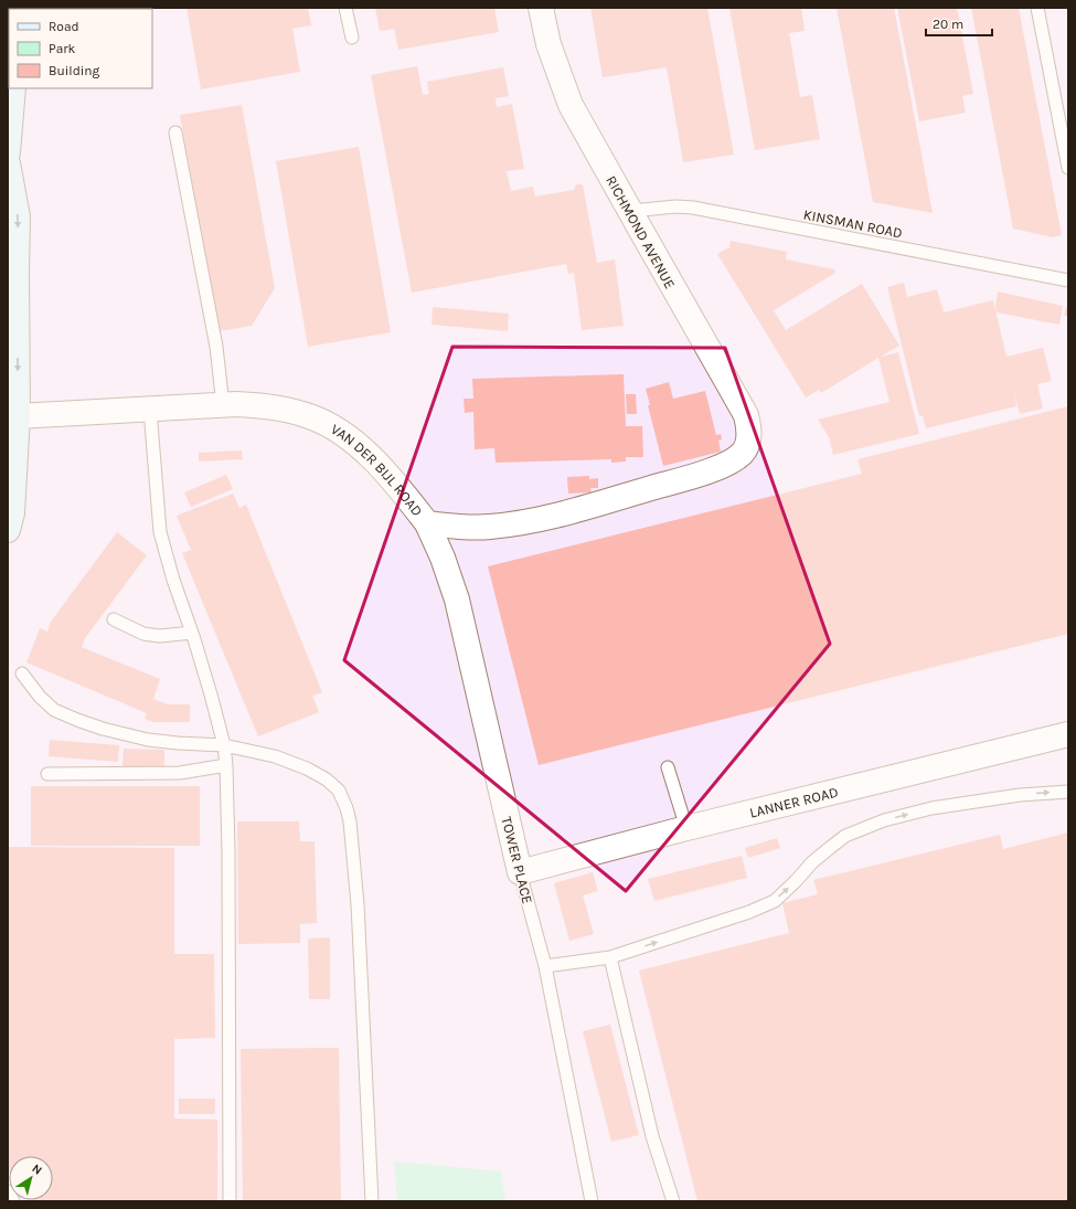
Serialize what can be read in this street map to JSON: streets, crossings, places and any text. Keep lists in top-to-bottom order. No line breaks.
{"streets":{"street":["RICHMOND AVENUE","VAN DER BIJL ROAD","LANNER ROAD","TOWER PLACE"],"lane":["KINSMAN ROAD"]},"crossings":[["KINSMAN ROAD","RICHMOND AVENUE"],["RICHMOND AVENUE","VAN DER BIJL ROAD"],["VAN DER BIJL ROAD","TOWER PLACE"],["LANNER ROAD","TOWER PLACE"]],"legend":["Road","Park","Building"],"scale_bar":"20 m","north":"top right"}
